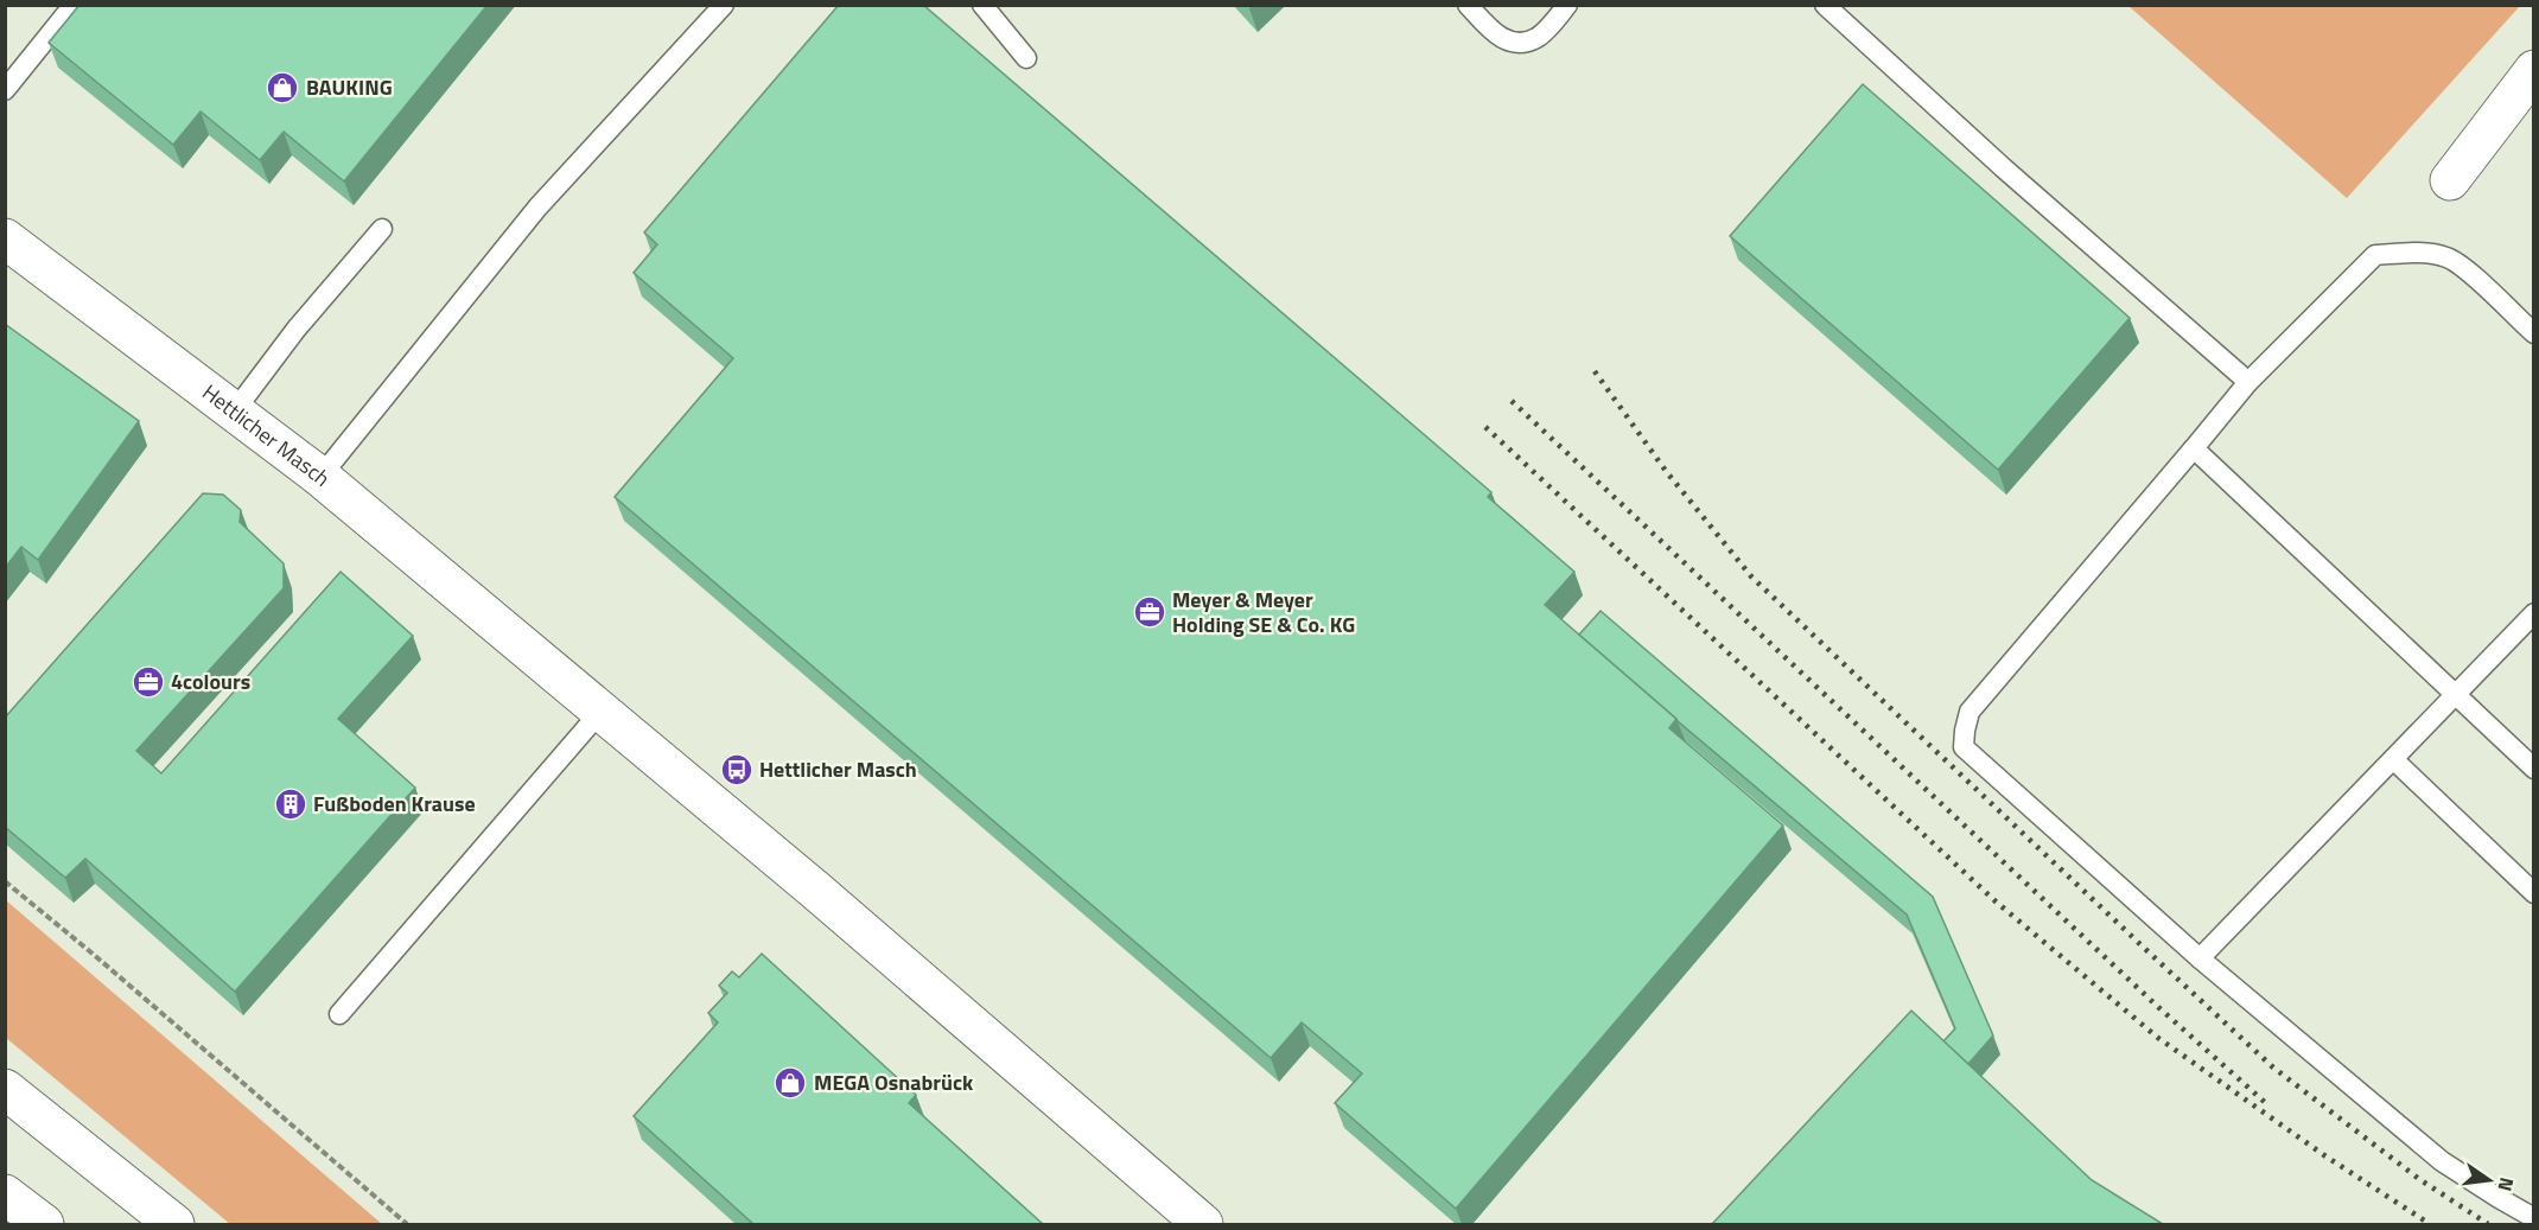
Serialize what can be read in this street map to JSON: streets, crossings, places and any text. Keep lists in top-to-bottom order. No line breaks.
{"streets":{"main road":["Hettlicher Masch"]},"places":{"shop":["BAUKING","MEGA Osnabrück"],"office":["Meyer & Meyer Holding SE & Co. KG","4colours"],"bus stop":["Hettlicher Masch"],"building":["Fußboden Krause"]},"north":"right"}
